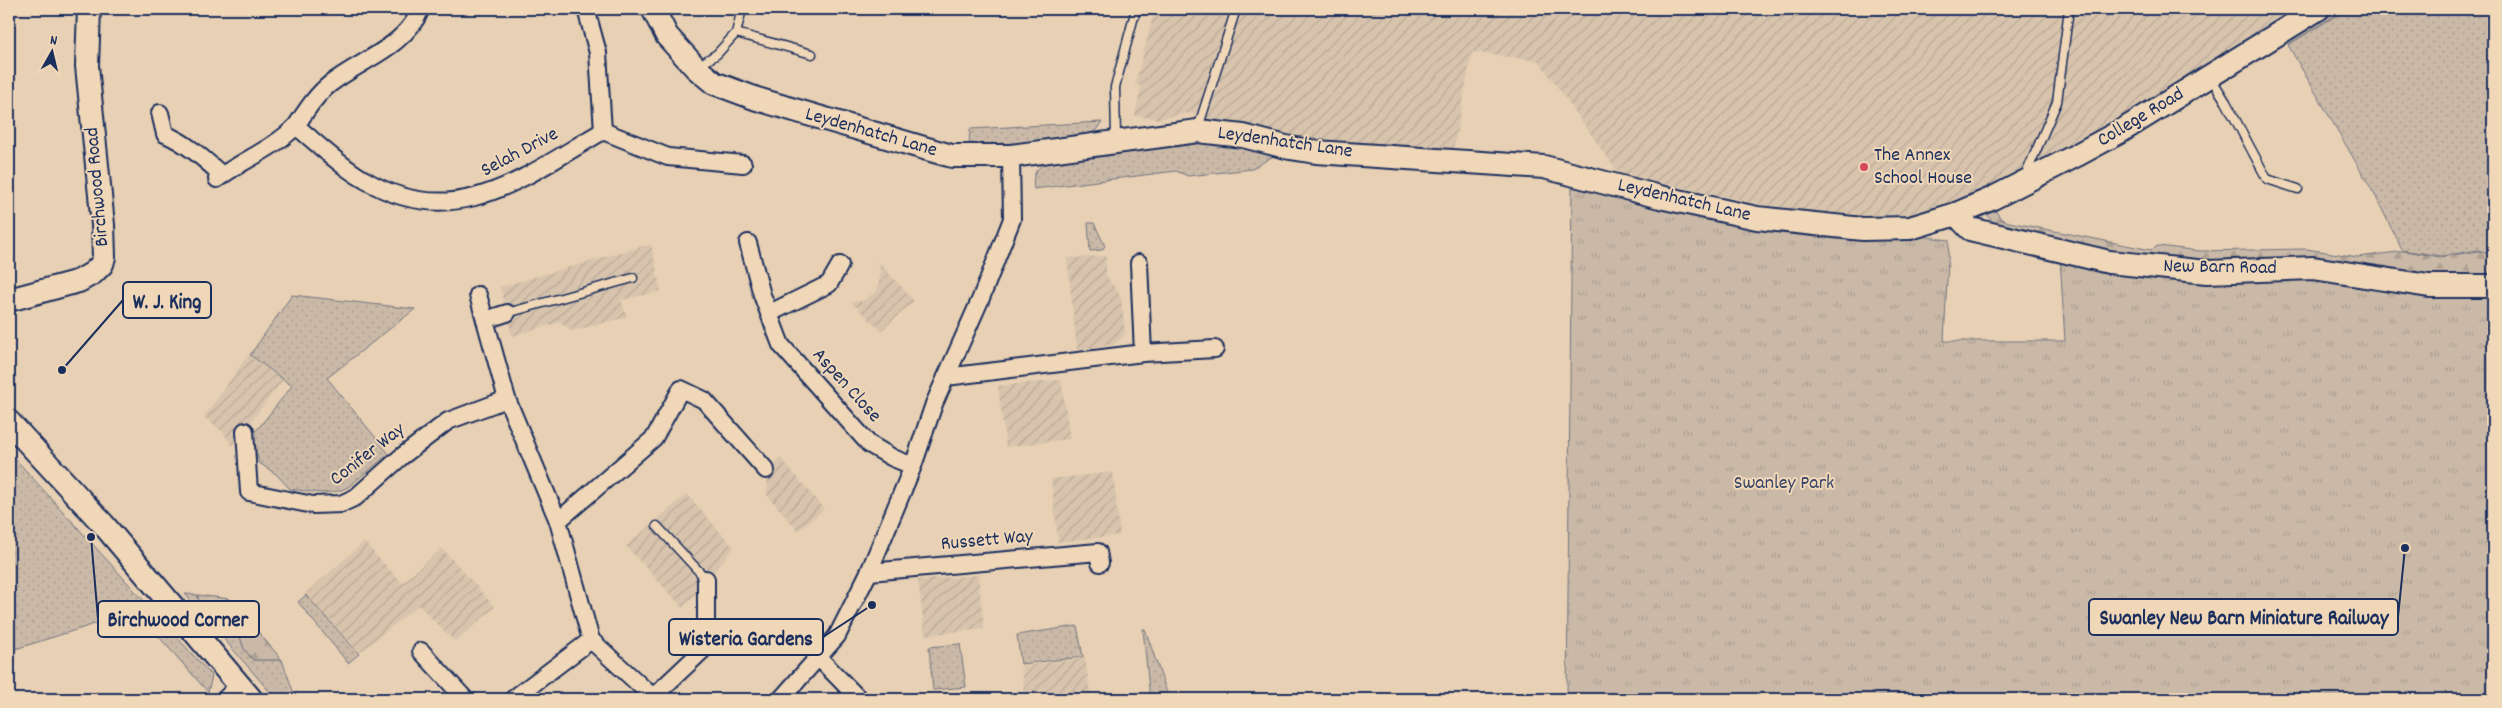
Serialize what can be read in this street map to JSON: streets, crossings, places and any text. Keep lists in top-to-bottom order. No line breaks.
{"streets":{"street":["College Road","Leydenhatch Lane","Selah Drive","Birchwood Road","New Barn Road","Aspen Close","Conifer Way","Russett Way"]},"crossings":[["College Road","Leydenhatch Lane"],["College Road","New Barn Road"],["Leydenhatch Lane","New Barn Road"]],"parks":["Swanley Park"],"places":["The Annex School House","W. J. King","Birchwood Corner","Swanley New Barn Miniature Railway","Wisteria Gardens"],"north":"top"}
